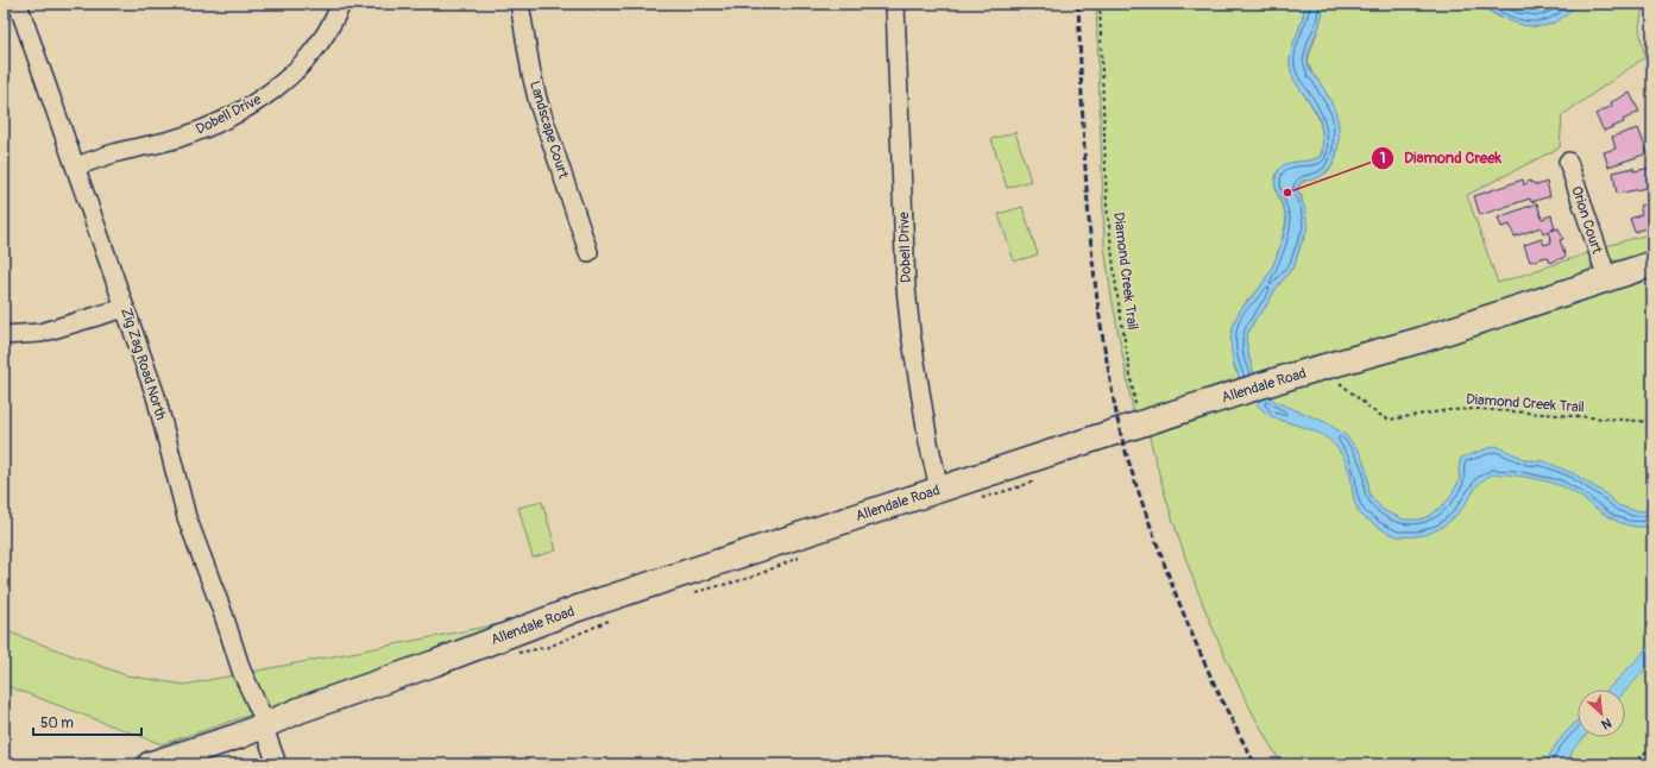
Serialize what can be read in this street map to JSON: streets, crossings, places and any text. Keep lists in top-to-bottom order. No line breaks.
{"streets":{"street":["Dobell Drive","Landscape Court","Orion Court","Zig Zag Road North","Allendale Road"],"path":["Diamond Creek Trail"]},"crossings":[["Dobell Drive","Zig Zag Road North"],["Dobell Drive","Allendale Road"],["Orion Court","Allendale Road"],["Diamond Creek Trail","Allendale Road"],["Zig Zag Road North","Allendale Road"]],"places":["Diamond Creek"],"scale_bar":"50 m","north":"bottom right"}
